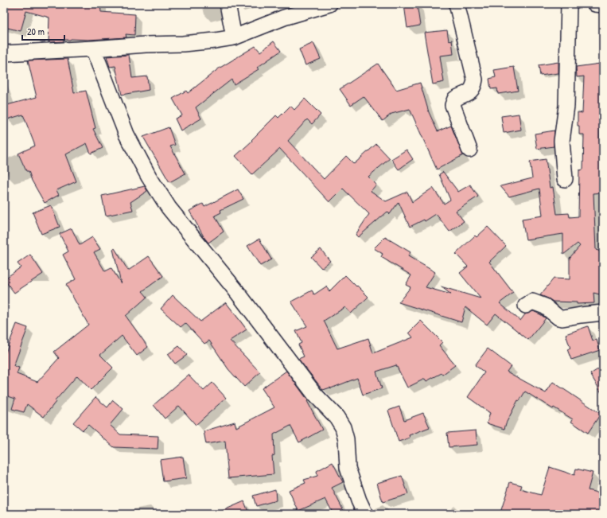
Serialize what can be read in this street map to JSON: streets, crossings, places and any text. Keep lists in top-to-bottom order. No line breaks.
{"scale_bar":"20 m"}
